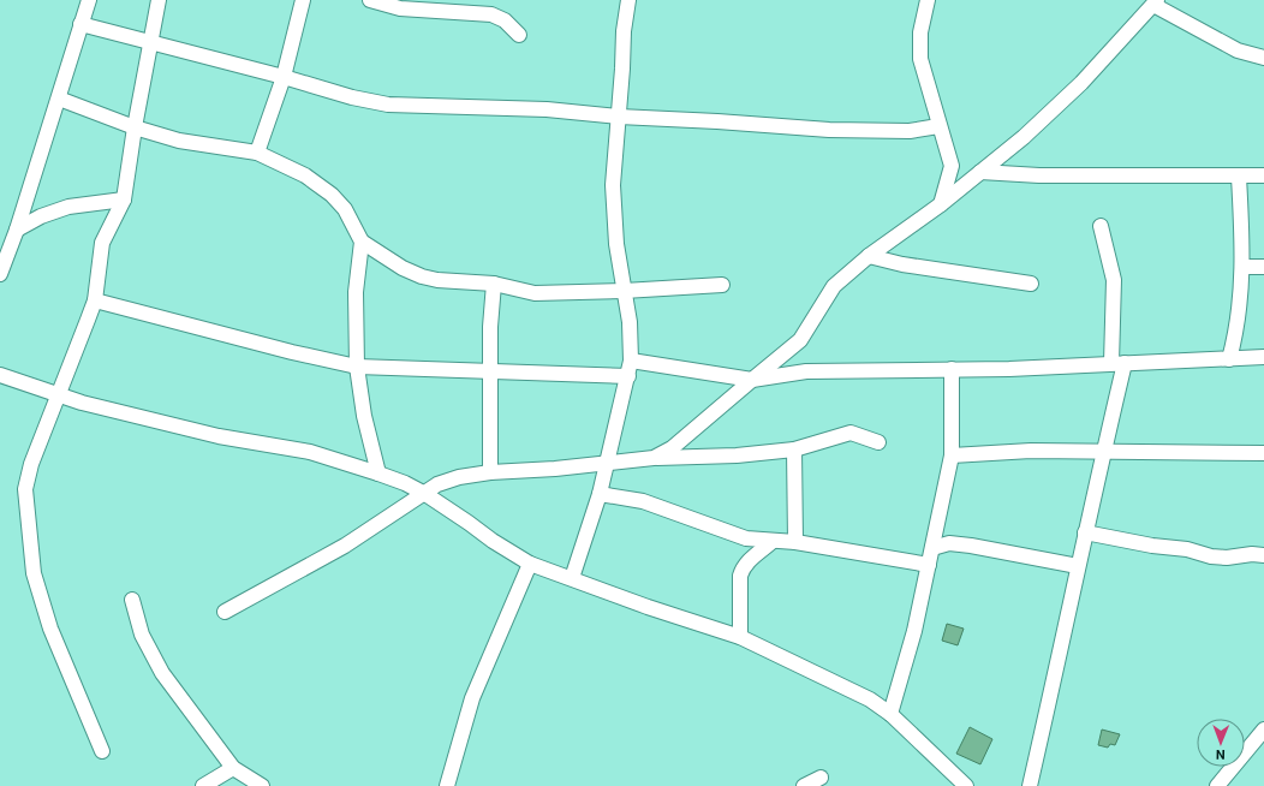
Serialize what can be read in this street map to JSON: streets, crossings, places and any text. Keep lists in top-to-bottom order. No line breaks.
{"north":"bottom"}
